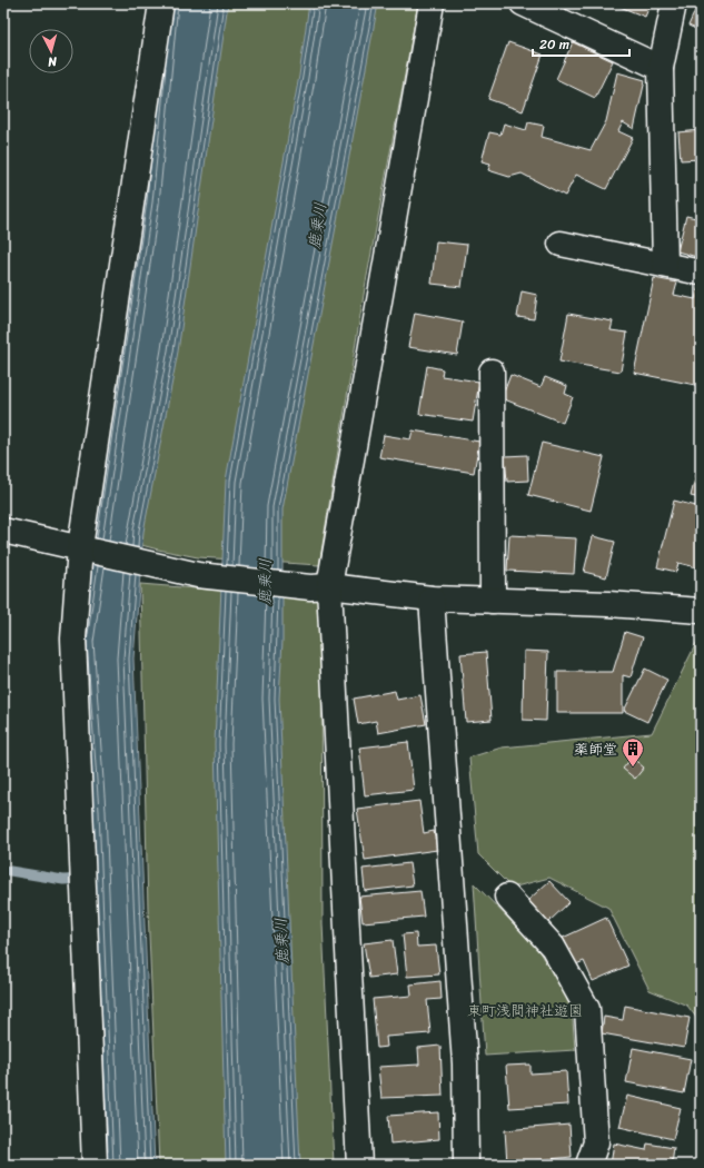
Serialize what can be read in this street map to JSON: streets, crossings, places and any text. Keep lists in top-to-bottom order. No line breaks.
{"water":["鹿乗川"],"parks":["東町浅間神社遊園"],"places":{"building":["薬師堂"]},"scale_bar":"20 m","north":"bottom"}
